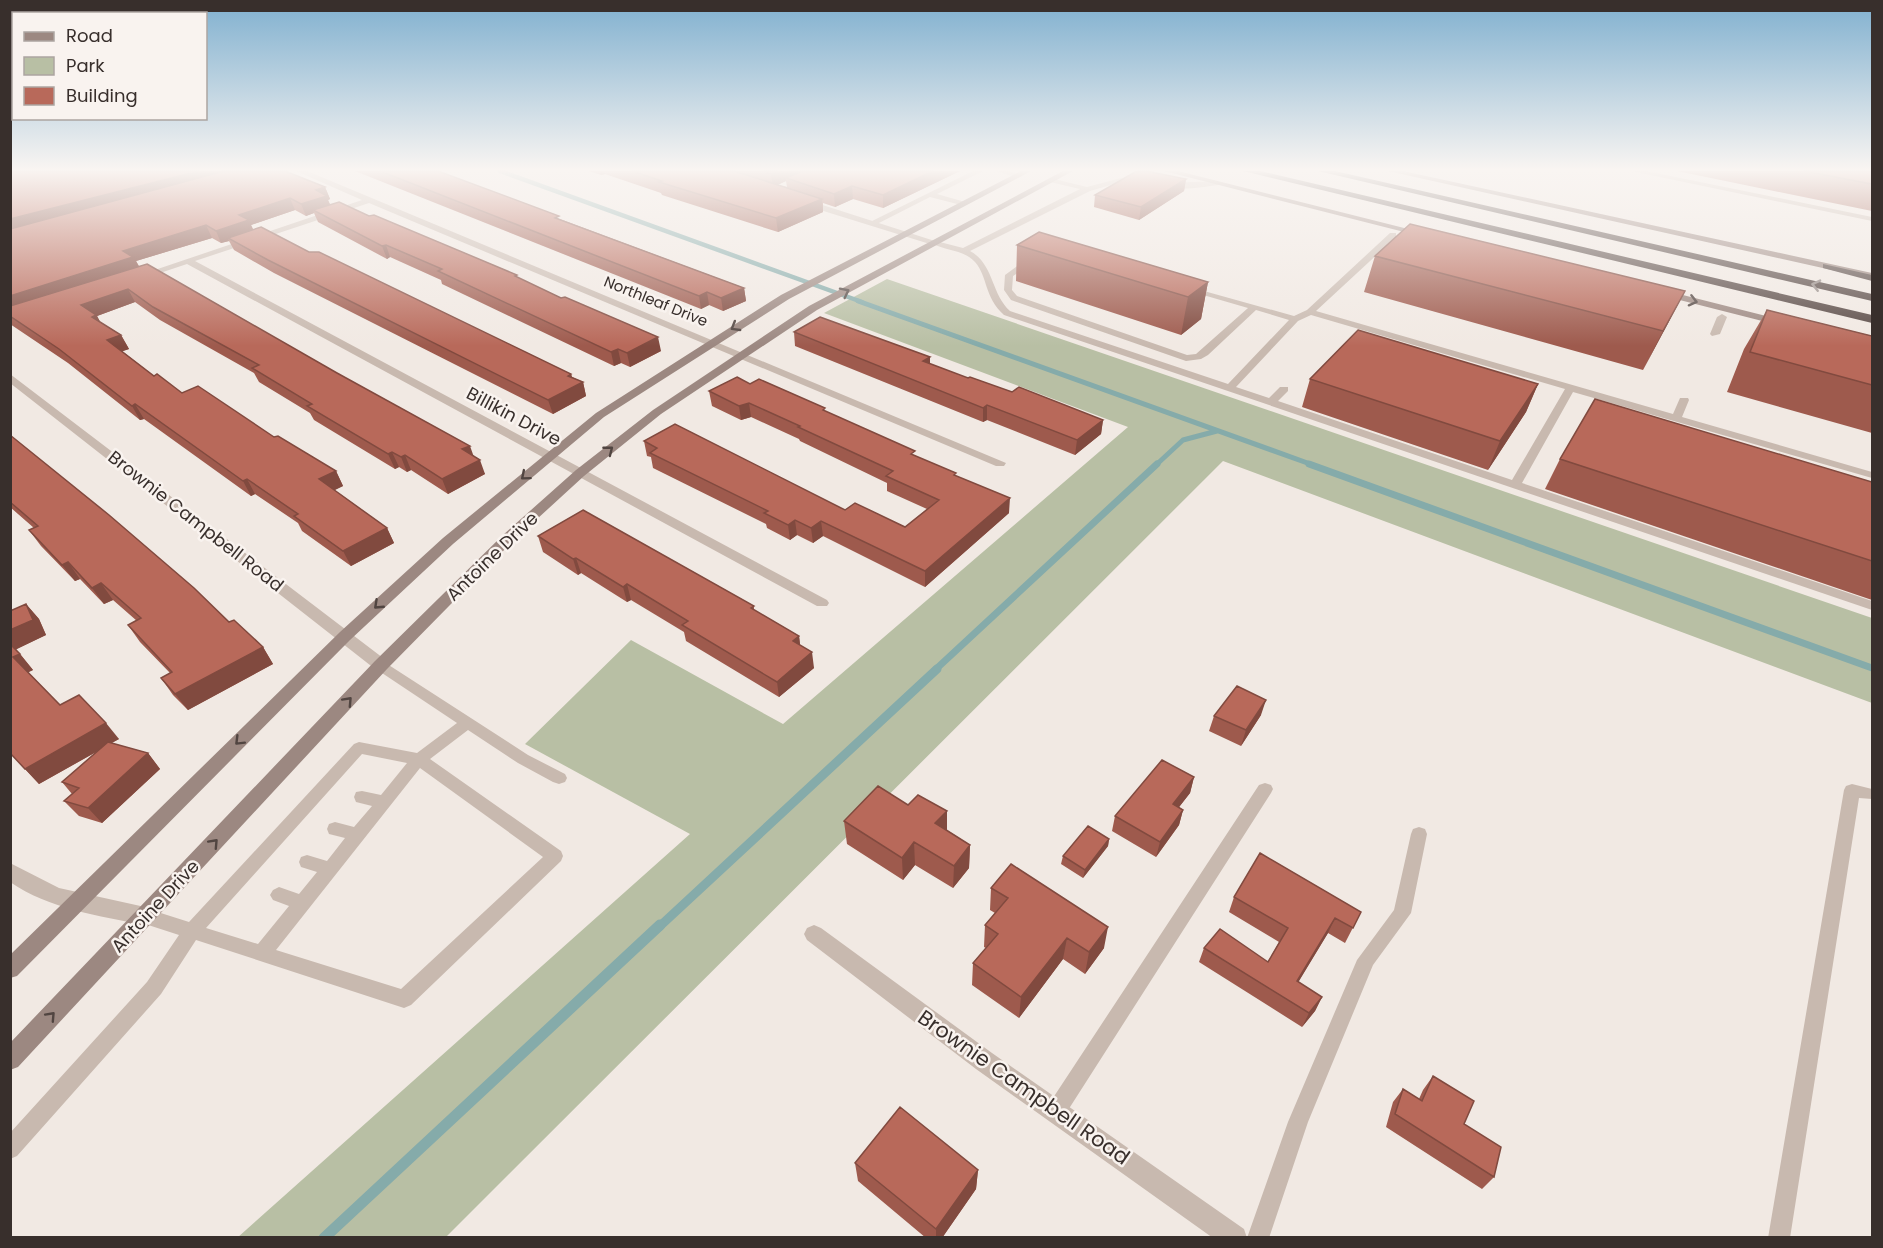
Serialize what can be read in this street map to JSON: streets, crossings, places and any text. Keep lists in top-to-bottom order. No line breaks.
{"streets":{"main road":["Antoine Drive"],"street":["Northleaf Drive","Billikin Drive","Brownie Campbell Road"]},"crossings":[["Northleaf Drive","Antoine Drive"],["Billikin Drive","Antoine Drive"],["Brownie Campbell Road","Antoine Drive"]],"legend":["Road","Park","Building"]}
